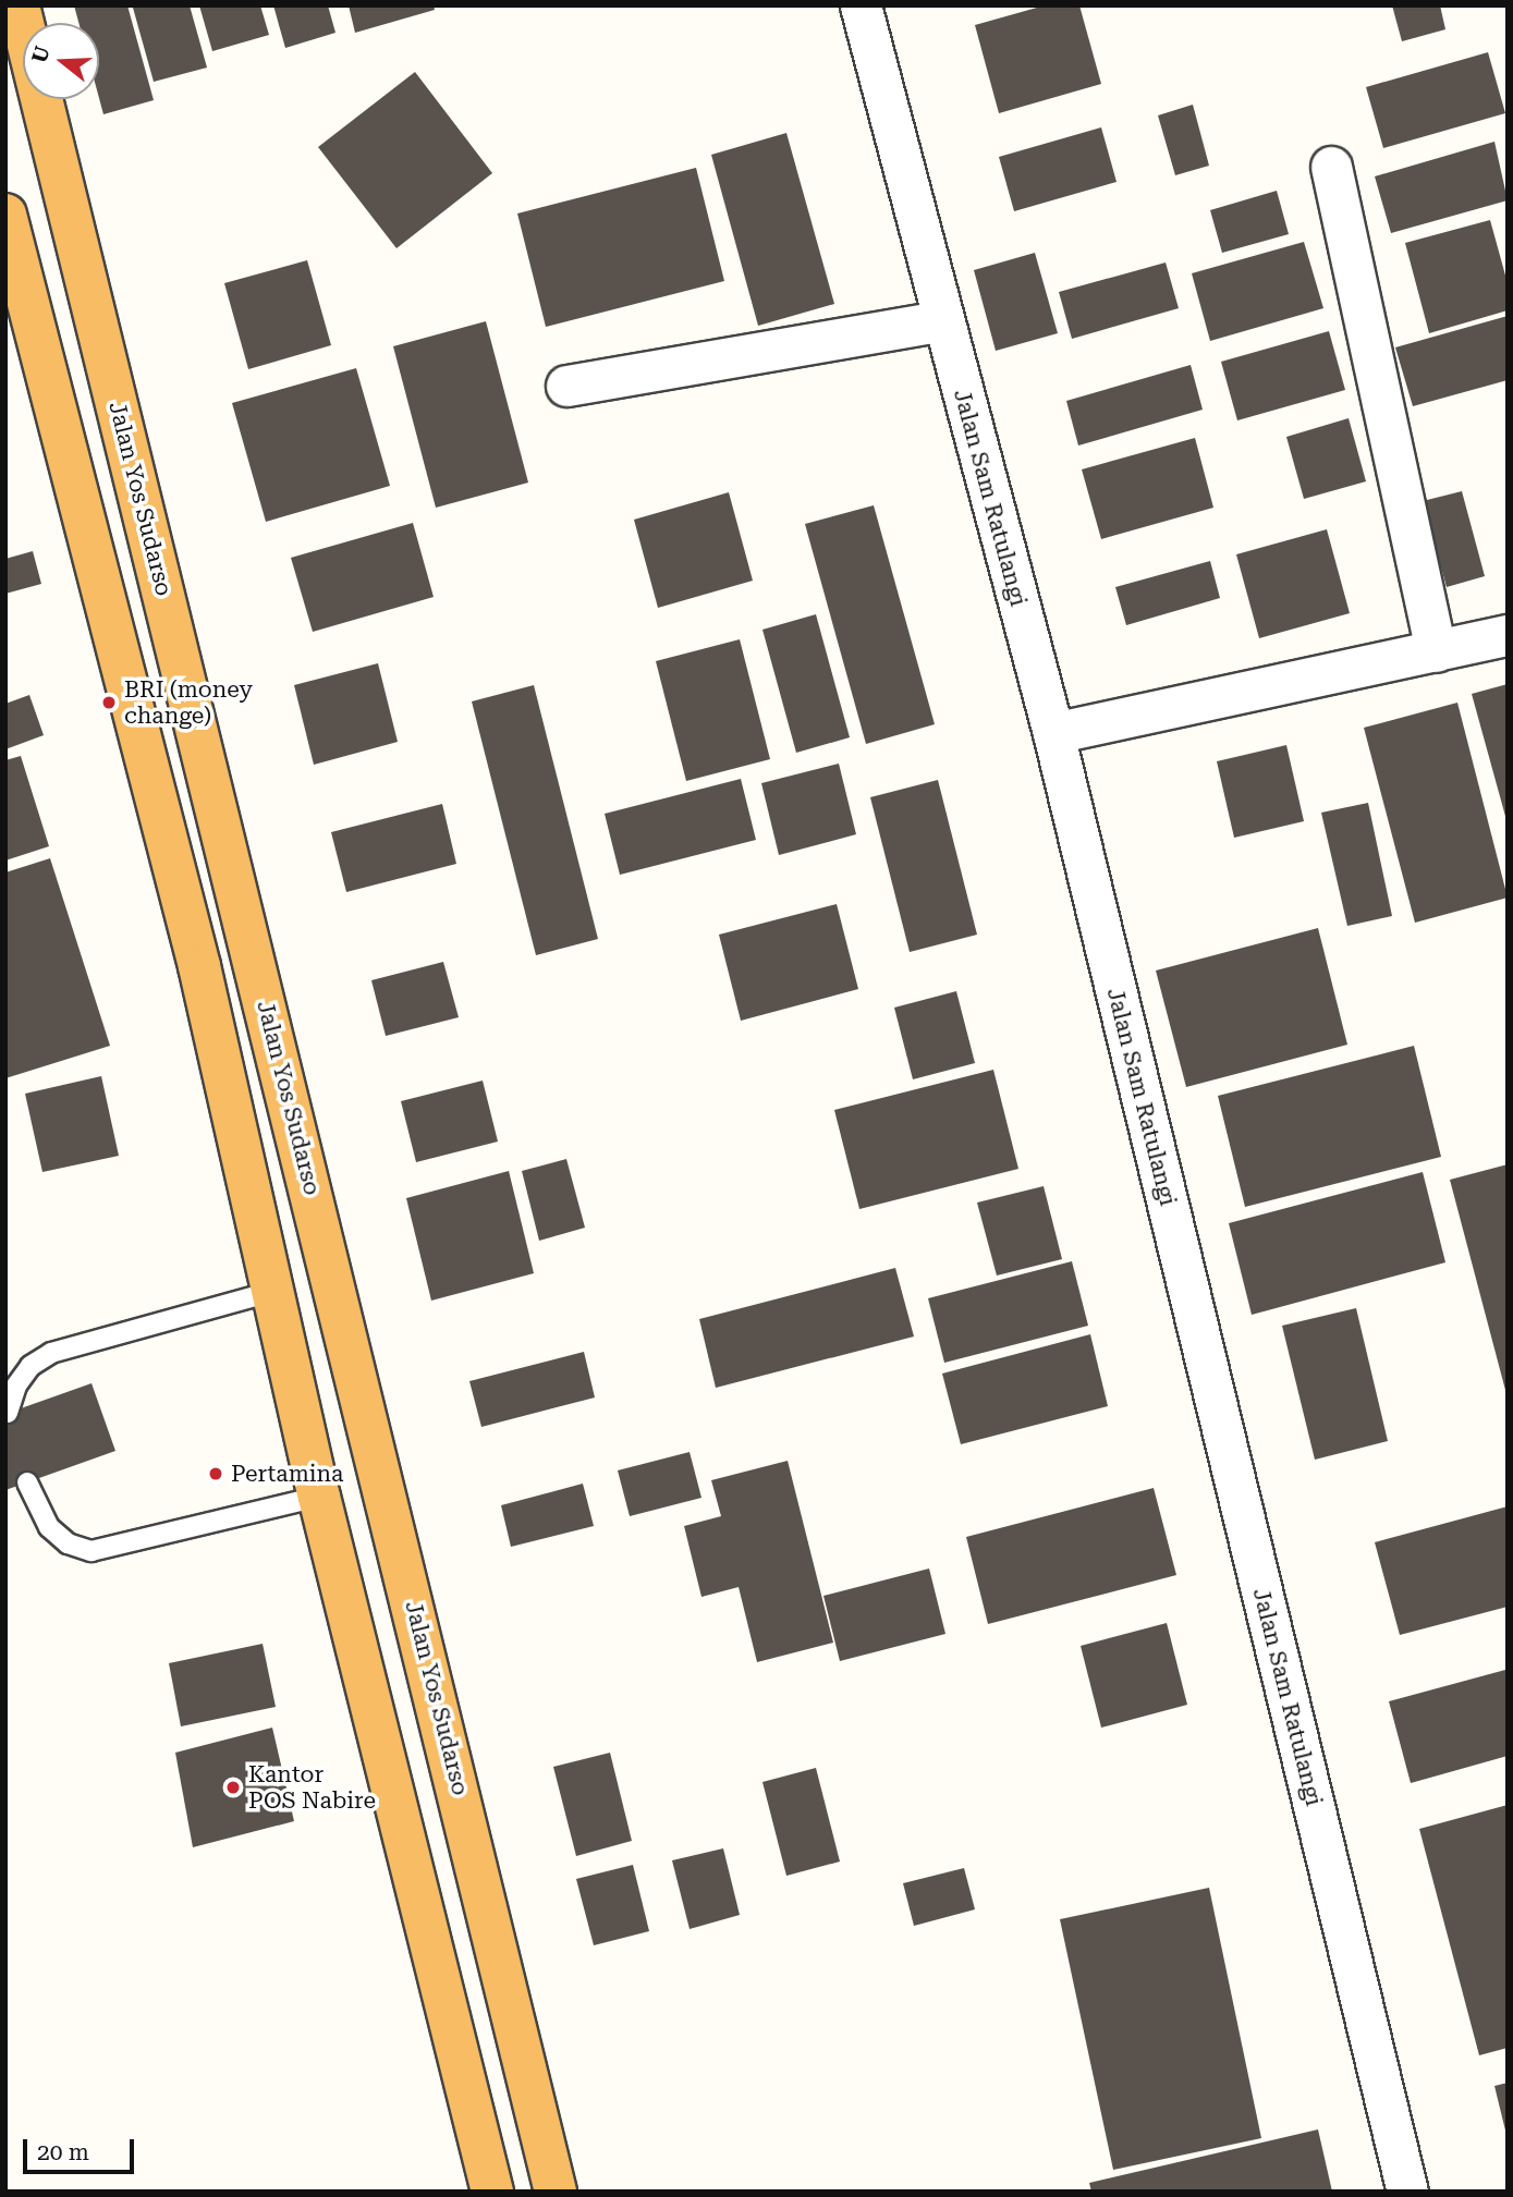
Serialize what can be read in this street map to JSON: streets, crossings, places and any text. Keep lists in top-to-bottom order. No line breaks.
{"streets":{"highway":["Jalan Yos Sudarso"],"street":["Jalan Sam Ratulangi"]},"places":["BRI (money change)","Pertamina","Kantor POS Nabire"],"scale_bar":"20 m","north":"left"}
